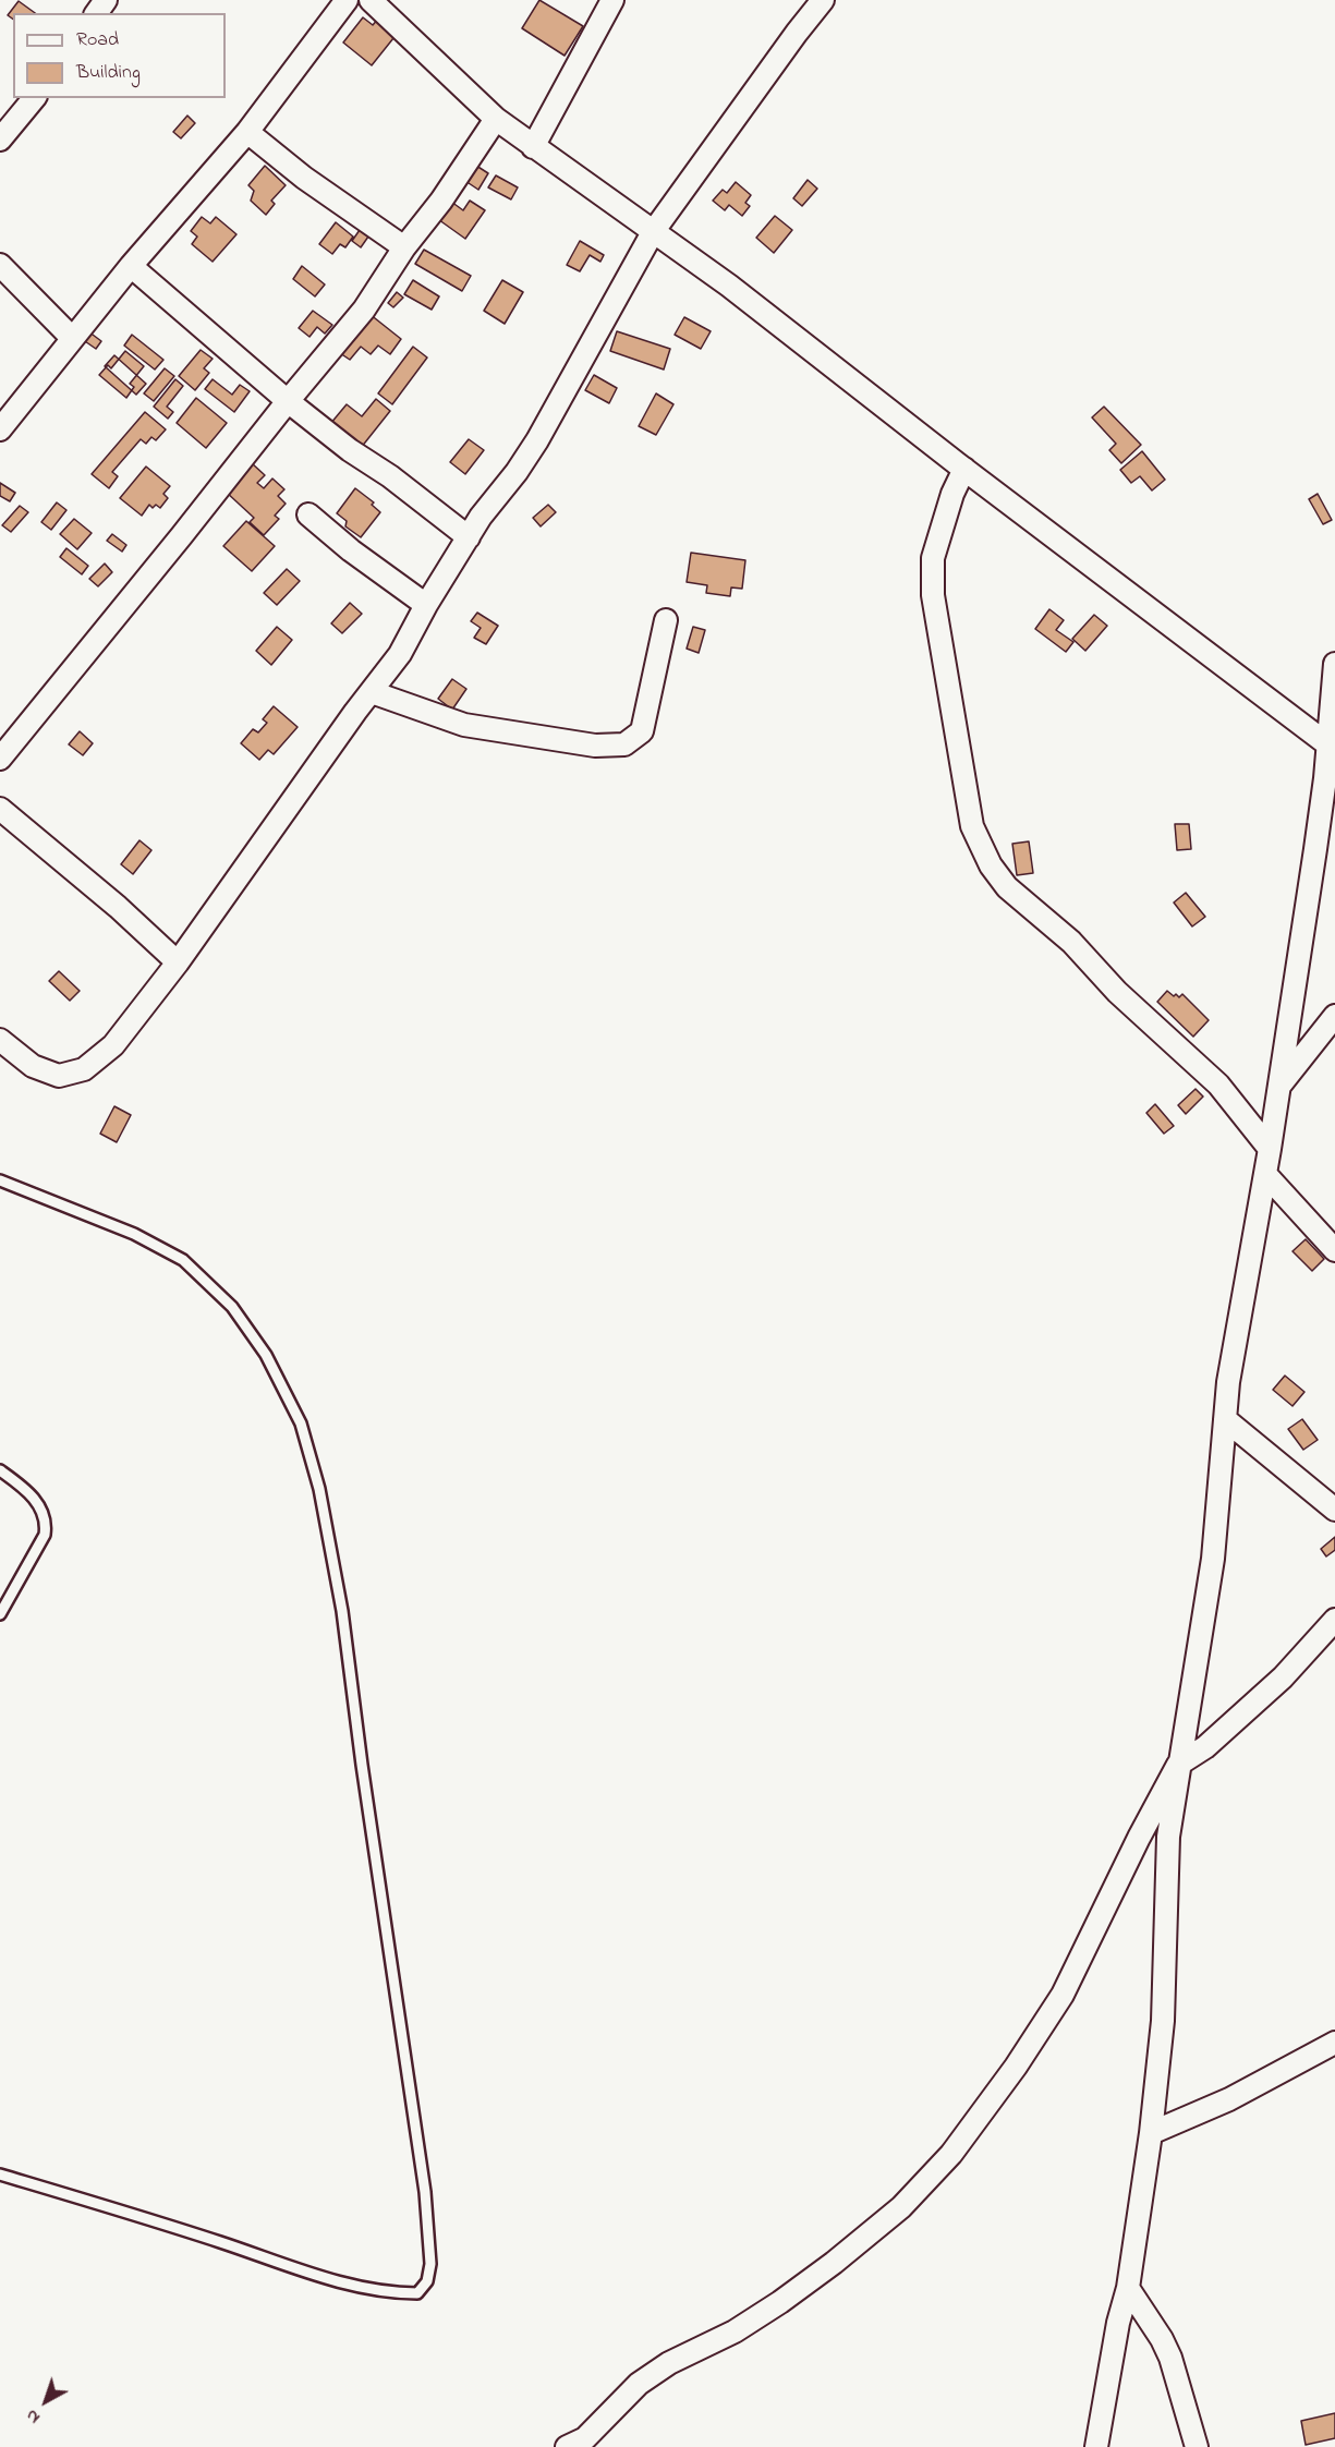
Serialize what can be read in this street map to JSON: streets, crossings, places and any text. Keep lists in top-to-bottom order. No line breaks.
{"legend":["Road","Building"],"north":"bottom left"}
